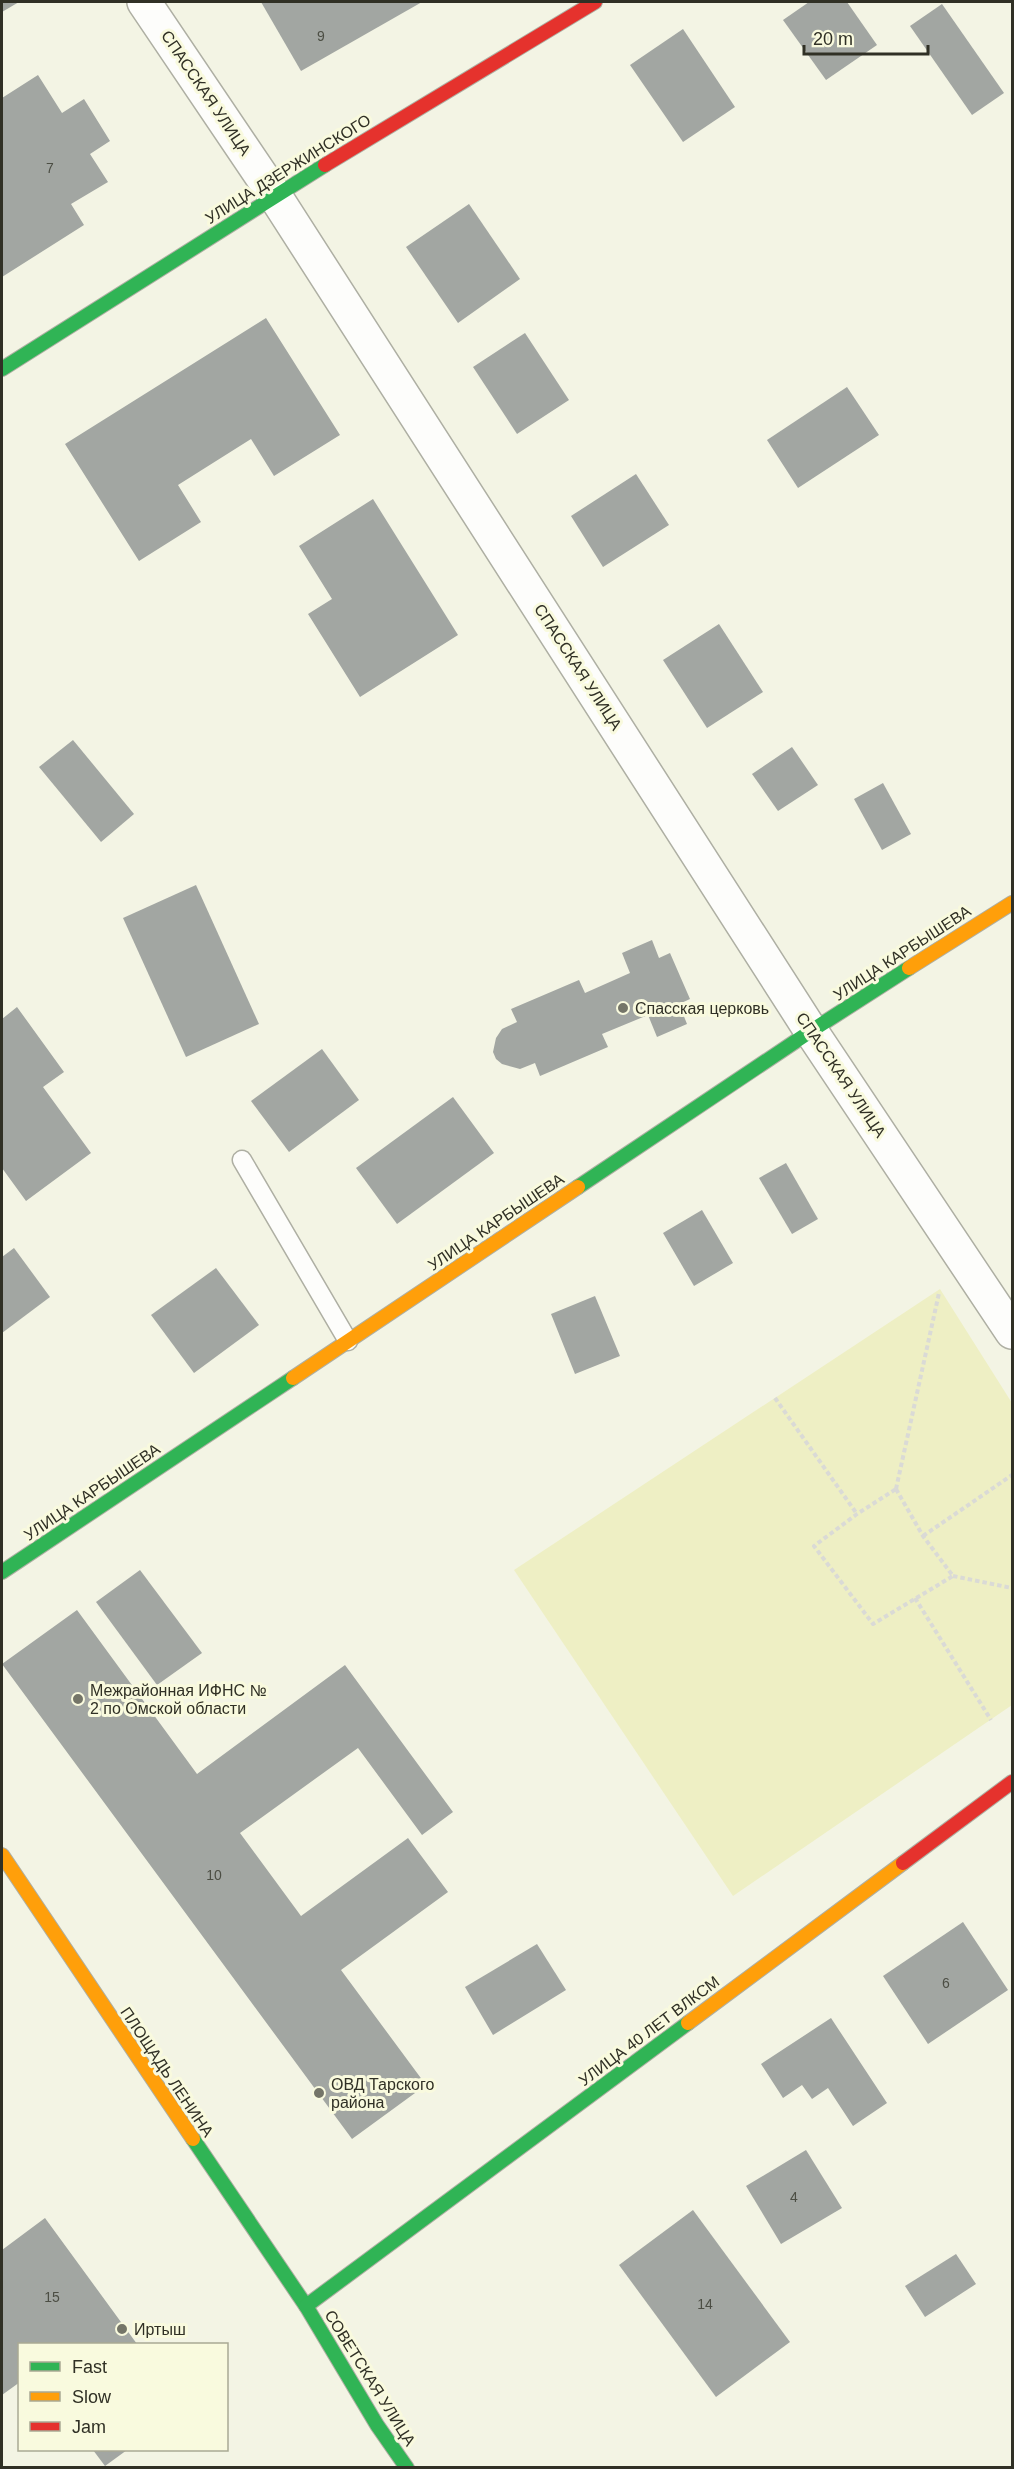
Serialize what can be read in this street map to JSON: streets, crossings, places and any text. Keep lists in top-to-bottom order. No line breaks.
{"streets":{"street":["СПАССКАЯ УЛИЦА","УЛИЦА ДЗЕРЖИНСКОГО","УЛИЦА КАРБЫШЕВА","УЛИЦА 40 ЛЕТ ВЛКСМ","ПЛОЩАДЬ ЛЕНИНА","СОВЕТСКАЯ УЛИЦА"]},"crossings":[["СПАССКАЯ УЛИЦА","УЛИЦА ДЗЕРЖИНСКОГО"],["СПАССКАЯ УЛИЦА","УЛИЦА КАРБЫШЕВА"],["УЛИЦА 40 ЛЕТ ВЛКСМ","ПЛОЩАДЬ ЛЕНИНА"],["УЛИЦА 40 ЛЕТ ВЛКСМ","СОВЕТСКАЯ УЛИЦА"],["ПЛОЩАДЬ ЛЕНИНА","СОВЕТСКАЯ УЛИЦА"]],"places":["Спасская церковь","Межрайонная ИФНС № 2 по Омской области","ОВД Тарского района","Иртыш"],"house_numbers":["9","7","10","6","4","15","14"],"legend":["Fast","Slow","Jam"],"scale_bar":"20 m"}
